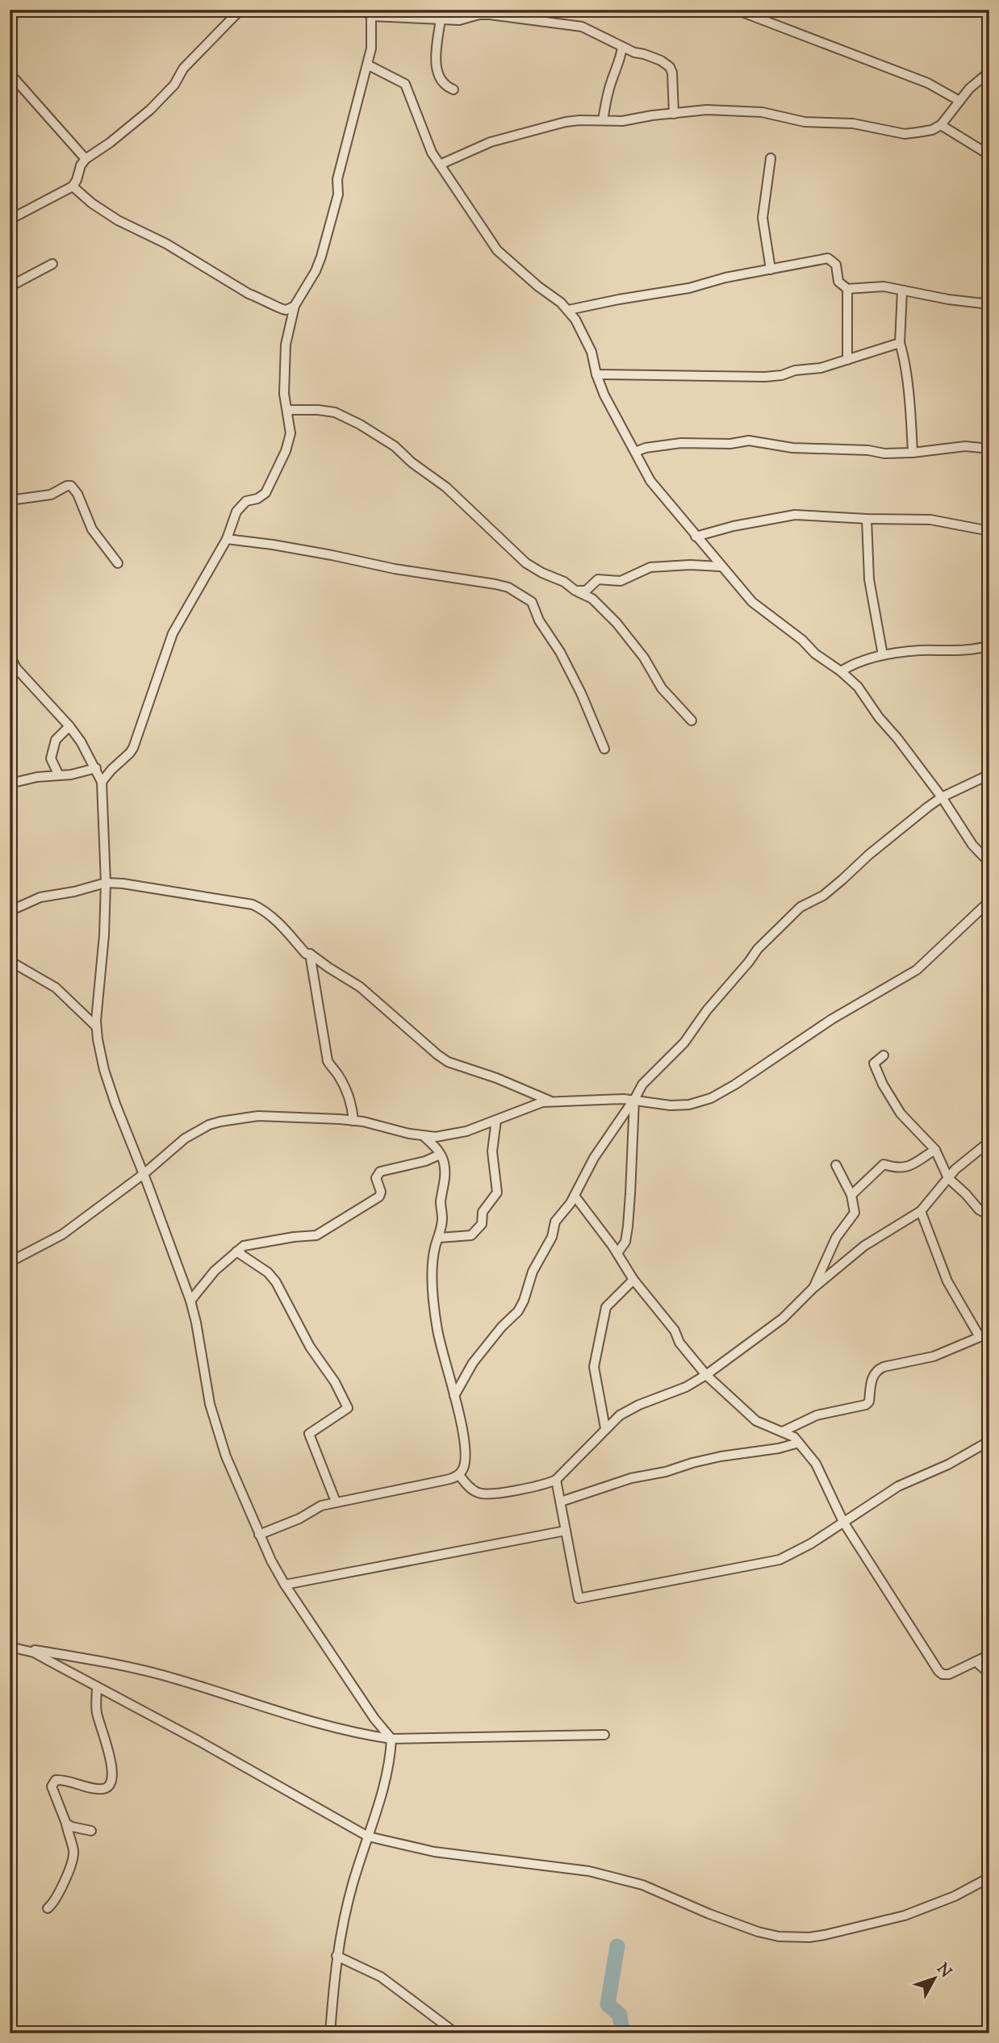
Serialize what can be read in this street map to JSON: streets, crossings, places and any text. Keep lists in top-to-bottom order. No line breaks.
{"north":"top right"}
